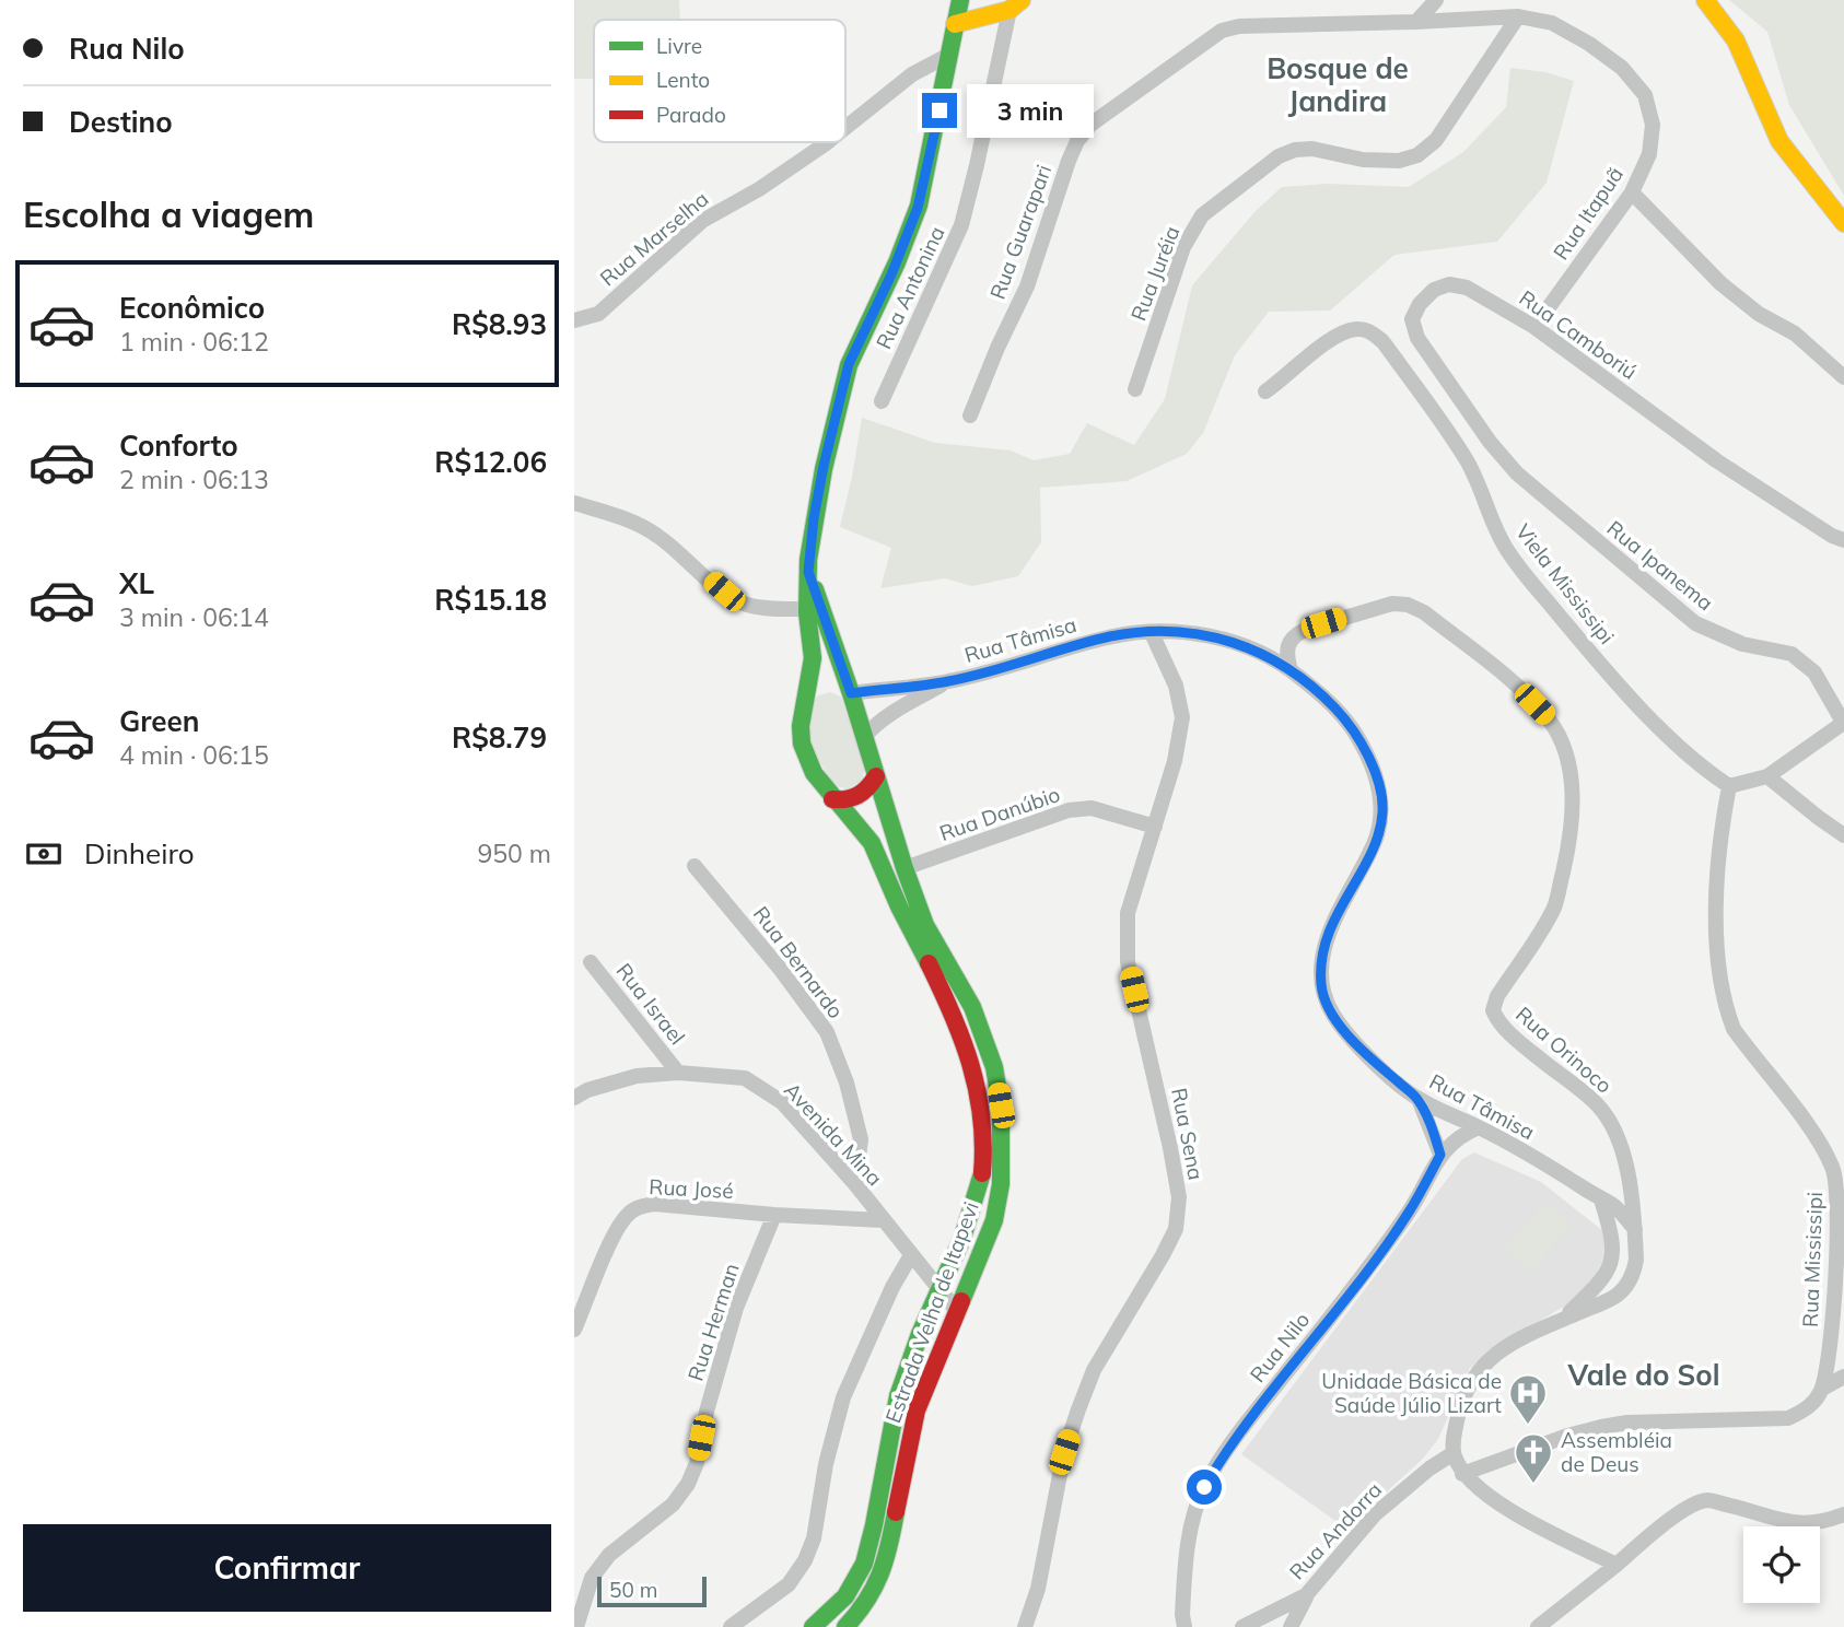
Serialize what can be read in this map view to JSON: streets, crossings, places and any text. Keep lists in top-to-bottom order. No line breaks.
{"streets":{"main road":["Estrada Velha de Itapevi"],"street":["Rua Itapuã","Rua Guarapari","Rua Marselha","Rua Juréia","Rua Antonina","Rua Camboriú","Rua Ipanema","Viela Mississipi","Rua Tâmisa","Rua Danúbio","Rua Bernardo","Rua Israel","Rua Orinoco","Avenida Mina","Rua Sena","Rua José","Rua Mississipi","Rua Herman","Rua Nilo","Rua Andorra"]},"crossings":[["Rua Itapuã","Rua Guarapari"],["Rua Itapuã","Rua Juréia"],["Rua Itapuã","Rua Camboriú"],["Rua Camboriú","Rua Ipanema"],["Viela Mississipi","Rua Mississipi"],["Rua Tâmisa","Rua Orinoco"],["Rua Tâmisa","Rua Sena"],["Rua Tâmisa","Estrada Velha de Itapevi"],["Rua Tâmisa","Rua Nilo"],["Rua Danúbio","Rua Sena"],["Rua Danúbio","Estrada Velha de Itapevi"],["Rua Bernardo","Avenida Mina"],["Rua Israel","Avenida Mina"],["Rua Orinoco","Rua Andorra"],["Avenida Mina","Rua José"],["Avenida Mina","Estrada Velha de Itapevi"],["Rua José","Rua Herman"]],"districts":["Bosque de Jandira","Vale do Sol"],"places":{"hospital":["Unidade Básica de Saúde Júlio Lizart"],"church":["Assembléia de Deus"]},"legend":["Livre","Lento","Parado"],"scale_bar":"50 m","page":{"banner":["Rua Nilo","Destino"],"bubble":"3 min","heading":"Escolha a viagem","list":[{"name":"Econômico","note":"1 min · 06:12","value":"R$8.93"},{"name":"Conforto","note":"2 min · 06:13","value":"R$12.06"},{"name":"XL","note":"3 min · 06:14","value":"R$15.18"},{"name":"Green","note":"4 min · 06:15","value":"R$8.79"}],"pay":["Dinheiro","950 m"],"buttons":"Confirmar","scale":"50 m"}}
